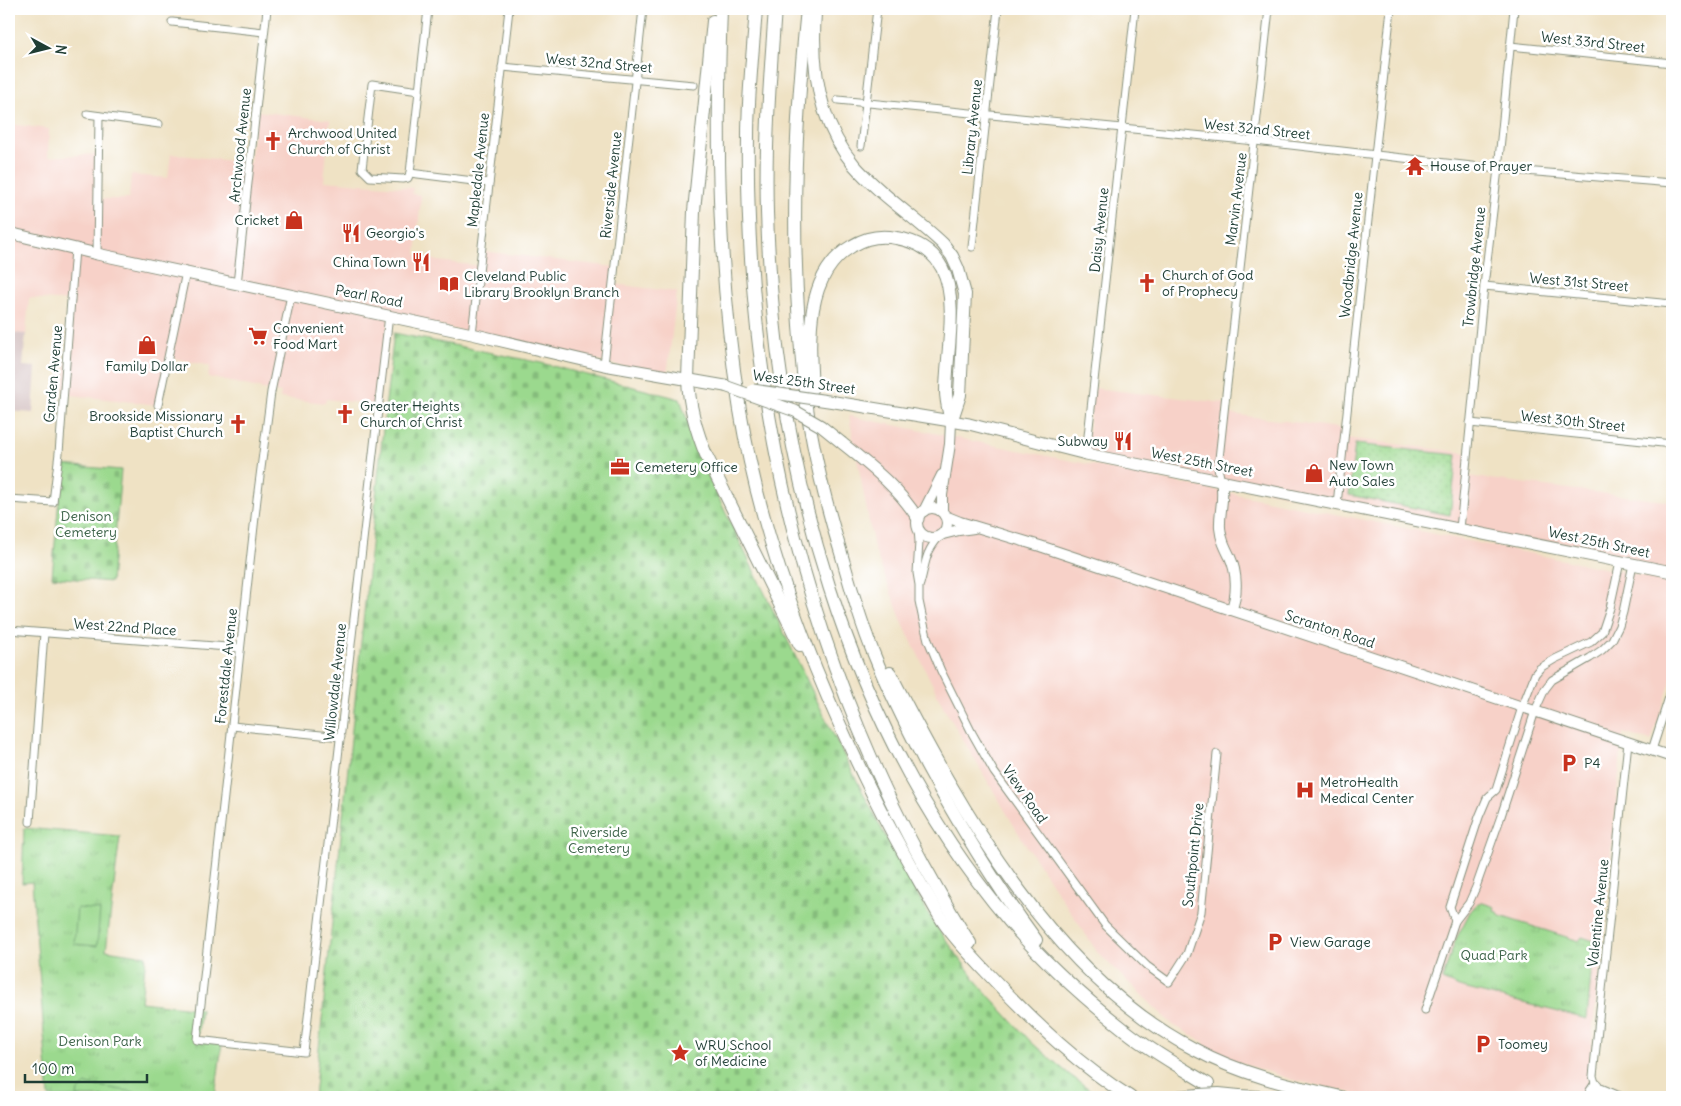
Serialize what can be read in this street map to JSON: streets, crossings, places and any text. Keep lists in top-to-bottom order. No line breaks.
{"streets":{"main road":["Pearl Road","West 25th Street"],"street":["West 33rd Street","West 32nd Street","Library Avenue","Archwood Avenue","Mapledale Avenue","Riverside Avenue","Marvin Avenue","Daisy Avenue","Woodbridge Avenue","Trowbridge Avenue","West 31st Street","Garden Avenue","West 30th Street","West 22nd Place","Scranton Road","Forestdale Avenue","Willowdale Avenue","View Road","Southpoint Drive","Valentine Avenue"]},"crossings":[["West 33rd Street","Trowbridge Avenue"],["West 32nd Street","Library Avenue"],["West 32nd Street","Mapledale Avenue"],["West 32nd Street","Riverside Avenue"],["West 32nd Street","Marvin Avenue"],["West 32nd Street","Daisy Avenue"],["West 32nd Street","Woodbridge Avenue"],["West 32nd Street","Trowbridge Avenue"],["Archwood Avenue","Pearl Road"],["Mapledale Avenue","Pearl Road"],["Riverside Avenue","Pearl Road"],["Marvin Avenue","West 25th Street"],["Daisy Avenue","West 25th Street"],["Woodbridge Avenue","West 25th Street"],["Trowbridge Avenue","West 31st Street"],["Trowbridge Avenue","West 25th Street"],["Trowbridge Avenue","West 30th Street"],["Pearl Road","Garden Avenue"],["Pearl Road","West 25th Street"],["Pearl Road","Forestdale Avenue"],["Pearl Road","Willowdale Avenue"],["West 22nd Place","Forestdale Avenue"],["Scranton Road","View Road"],["Scranton Road","Valentine Avenue"],["Forestdale Avenue","Willowdale Avenue"],["View Road","Southpoint Drive"]],"parks":["Denison Cemetery","Riverside Cemetery","Quad Park","Denison Park"],"places":{"church":["Archwood United Church of Christ","Church of God of Prophecy","Greater Heights Church of Christ","Brookside Missionary Baptist Church"],"temple":["House of Prayer"],"shop":["Cricket","Family Dollar","New Town Auto Sales"],"restaurant":["Georgio's","China Town","Subway"],"library":["Cleveland Public Library Brooklyn Branch"],"supermarket":["Convenient Food Mart"],"office":["Cemetery Office"],"parking":["P4","View Garage","Toomey"],"hospital":["MetroHealth Medical Center"],"place":["WRU School of Medicine"]},"scale_bar":"100 m","north":"right"}
